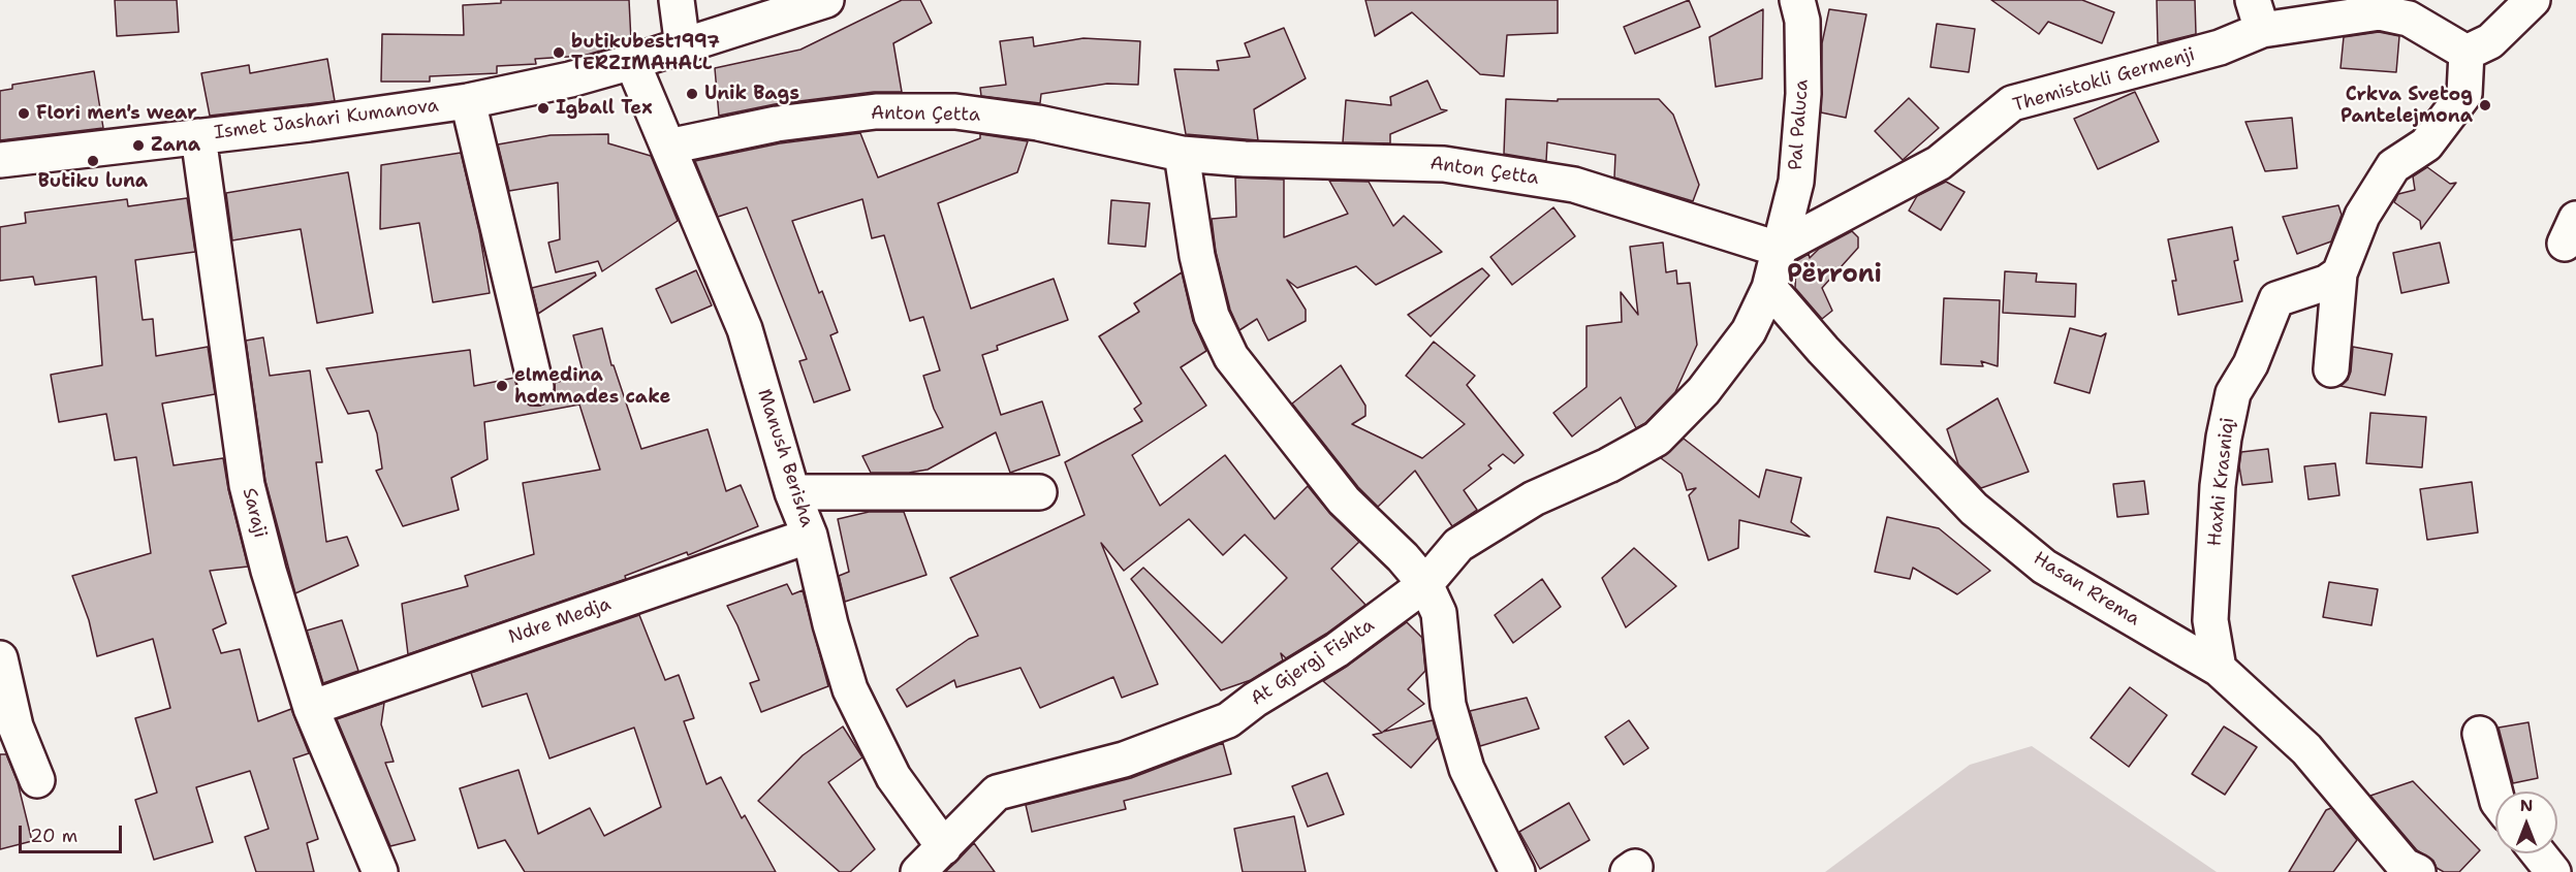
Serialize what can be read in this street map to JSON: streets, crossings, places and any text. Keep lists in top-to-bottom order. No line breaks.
{"streets":{"street":["Themistokli Germenji","Anton Çetta","Ismet Jashari Kumanova","Pal Paluca","Manush Berisha","Haxhi Krasniqi","Saraji","Hasan Rrema","Ndre Medja","At Gjergj Fishta"]},"crossings":[["Themistokli Germenji","Anton Çetta"],["Themistokli Germenji","Pal Paluca"],["Themistokli Germenji","At Gjergj Fishta"],["Anton Çetta","Pal Paluca"],["Anton Çetta","Manush Berisha"],["Anton Çetta","At Gjergj Fishta"],["Ismet Jashari Kumanova","Manush Berisha"],["Ismet Jashari Kumanova","Saraji"],["Pal Paluca","At Gjergj Fishta"],["Manush Berisha","Ndre Medja"],["Manush Berisha","At Gjergj Fishta"],["Haxhi Krasniqi","Hasan Rrema"],["Saraji","Ndre Medja"],["Hasan Rrema","At Gjergj Fishta"]],"districts":["Përroni"],"places":["butikubest1997 TERZIMAHALL","Unik Bags","Crkva Svetog Pantelejmona","Igball Tex","Flori men's wear","Zana","Butiku luna","elmedina hommades cake"],"scale_bar":"20 m","north":"top"}
